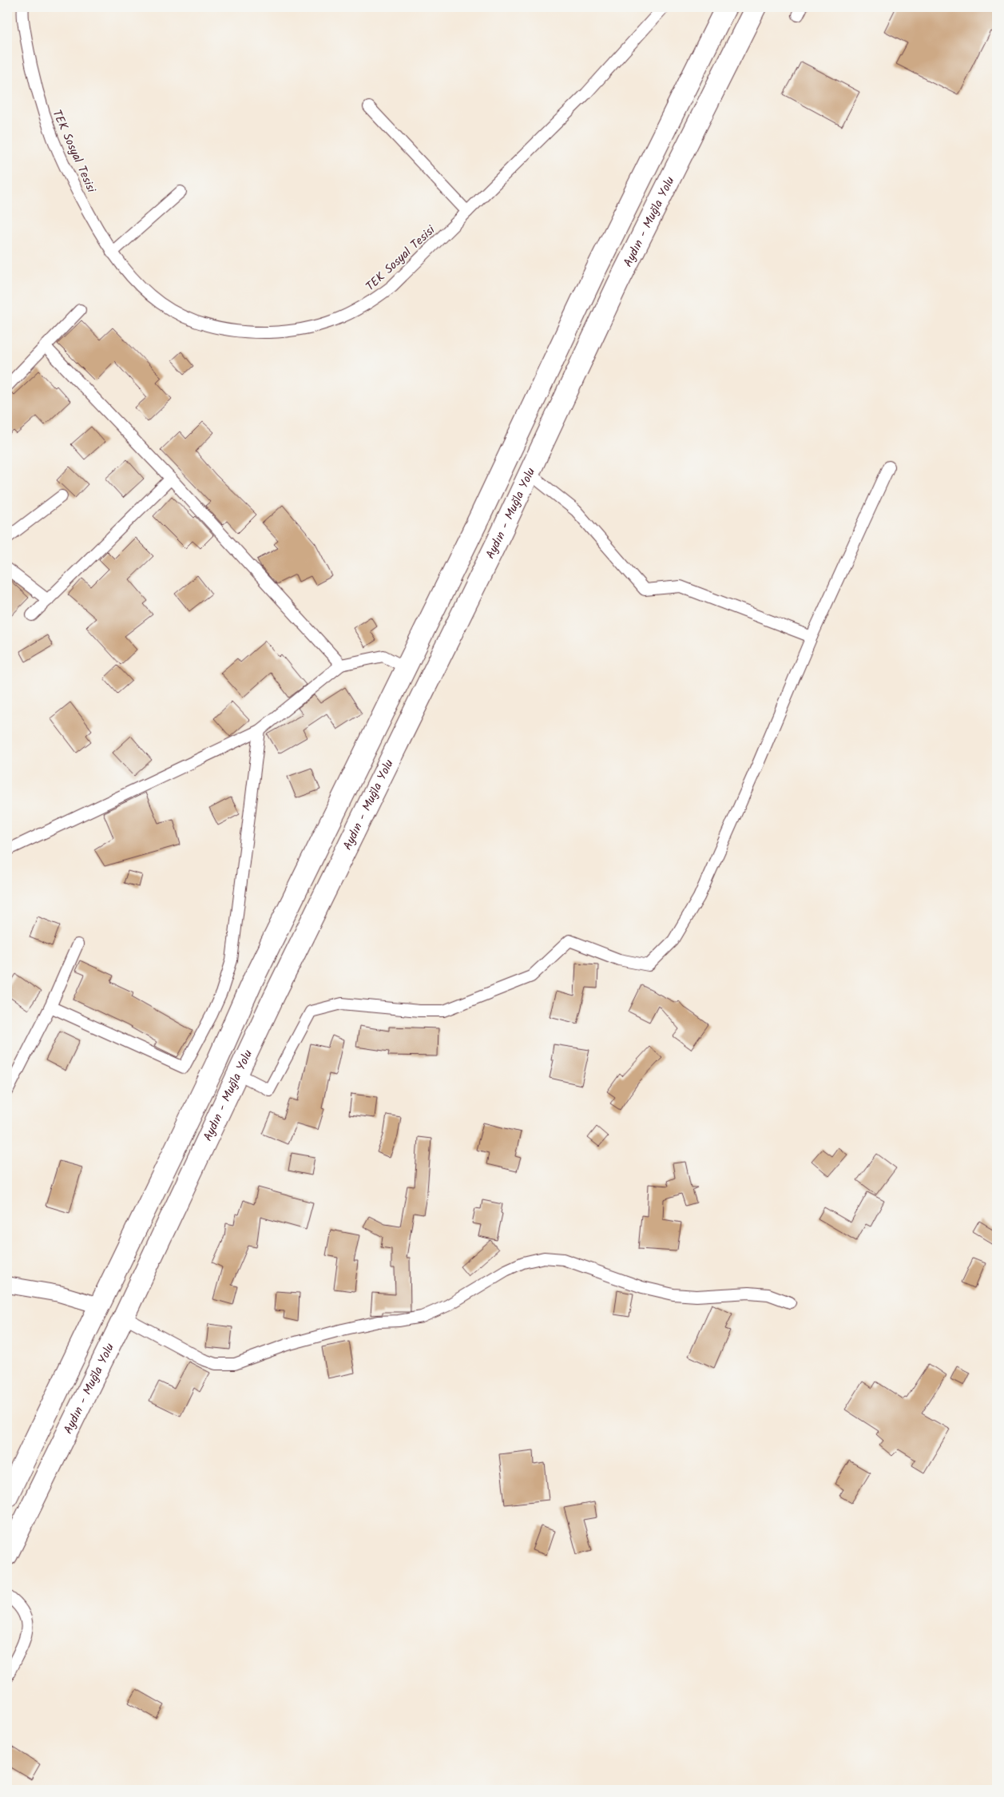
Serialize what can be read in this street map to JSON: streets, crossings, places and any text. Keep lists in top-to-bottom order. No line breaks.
{"streets":{"highway":["Aydın - Muğla Yolu"],"street":["TEK Sosyal Tesisi"]}}
